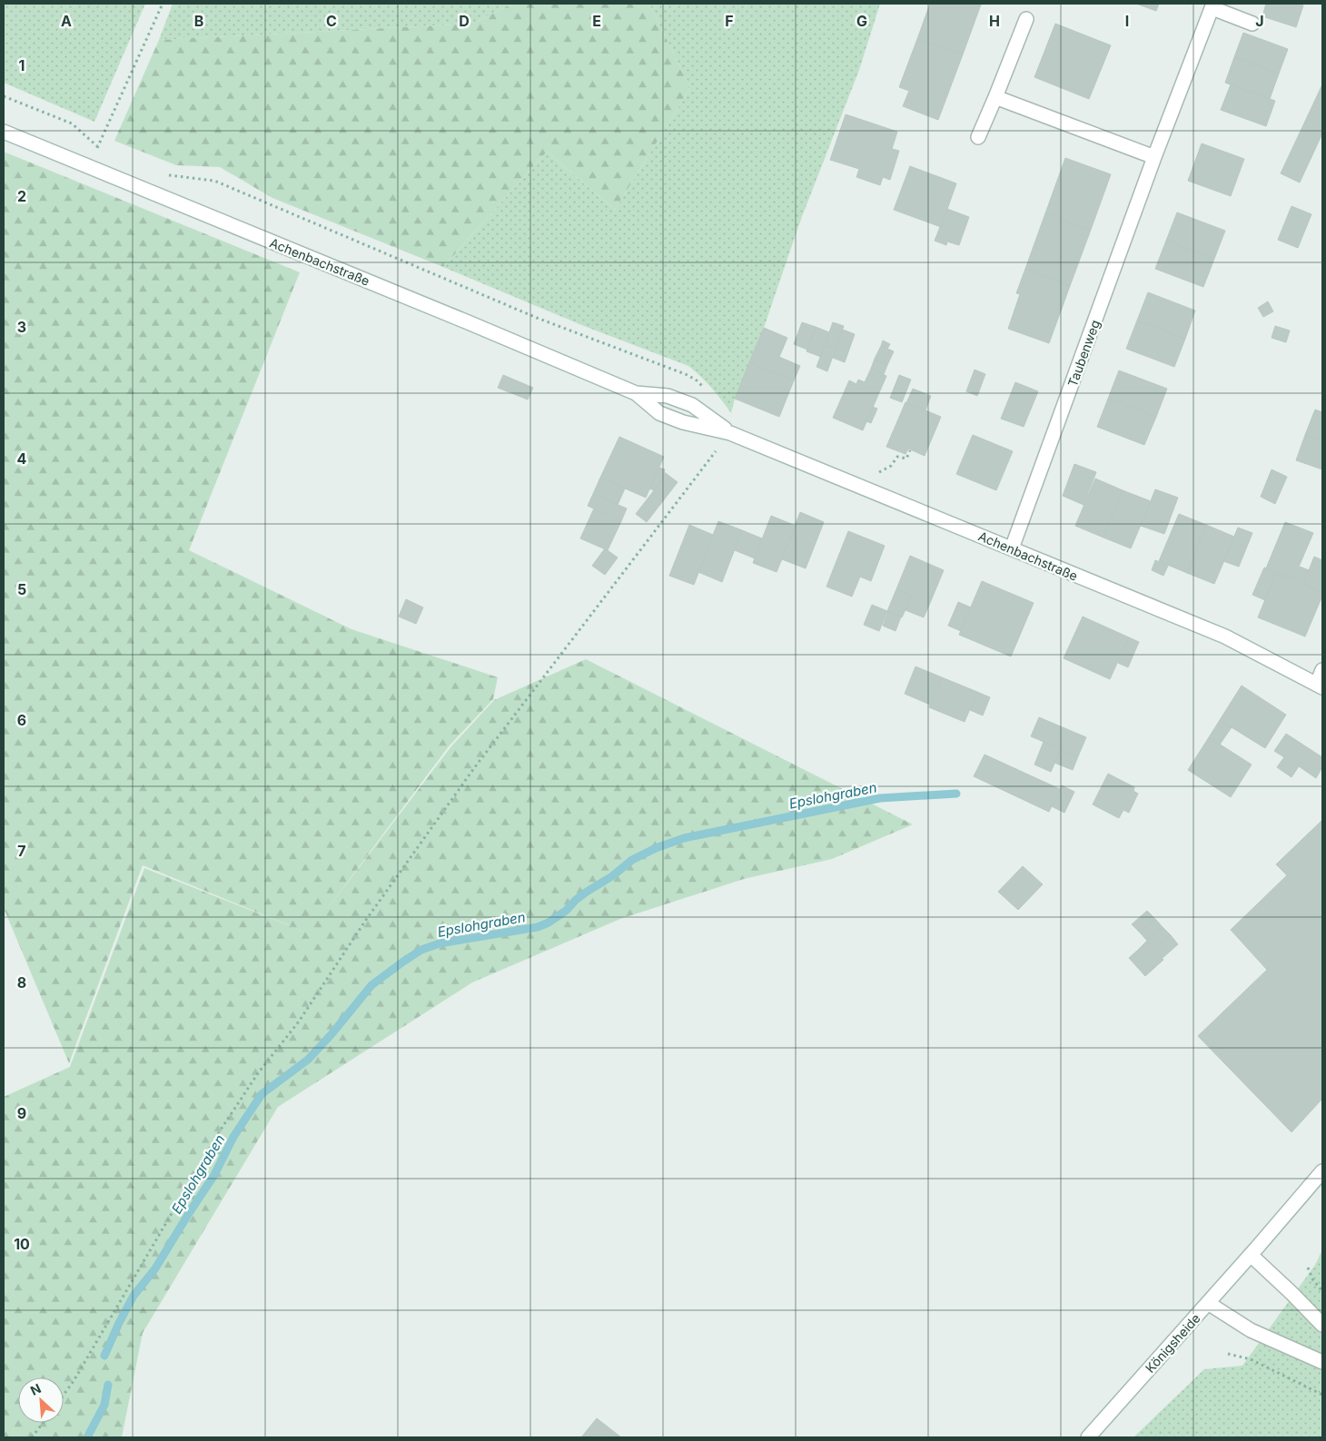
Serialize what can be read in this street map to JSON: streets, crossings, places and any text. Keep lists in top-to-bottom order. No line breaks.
{"streets":{"street":["Achenbachstraße","Taubenweg","Königsheide"]},"crossings":[["Achenbachstraße","Taubenweg"]],"water":["Epslohgraben"],"north":"top left","grid":{"columns":["A","B","C","D","E","F","G","H","I","J"],"rows":["1","2","3","4","5","6","7","8","9","10"]}}
